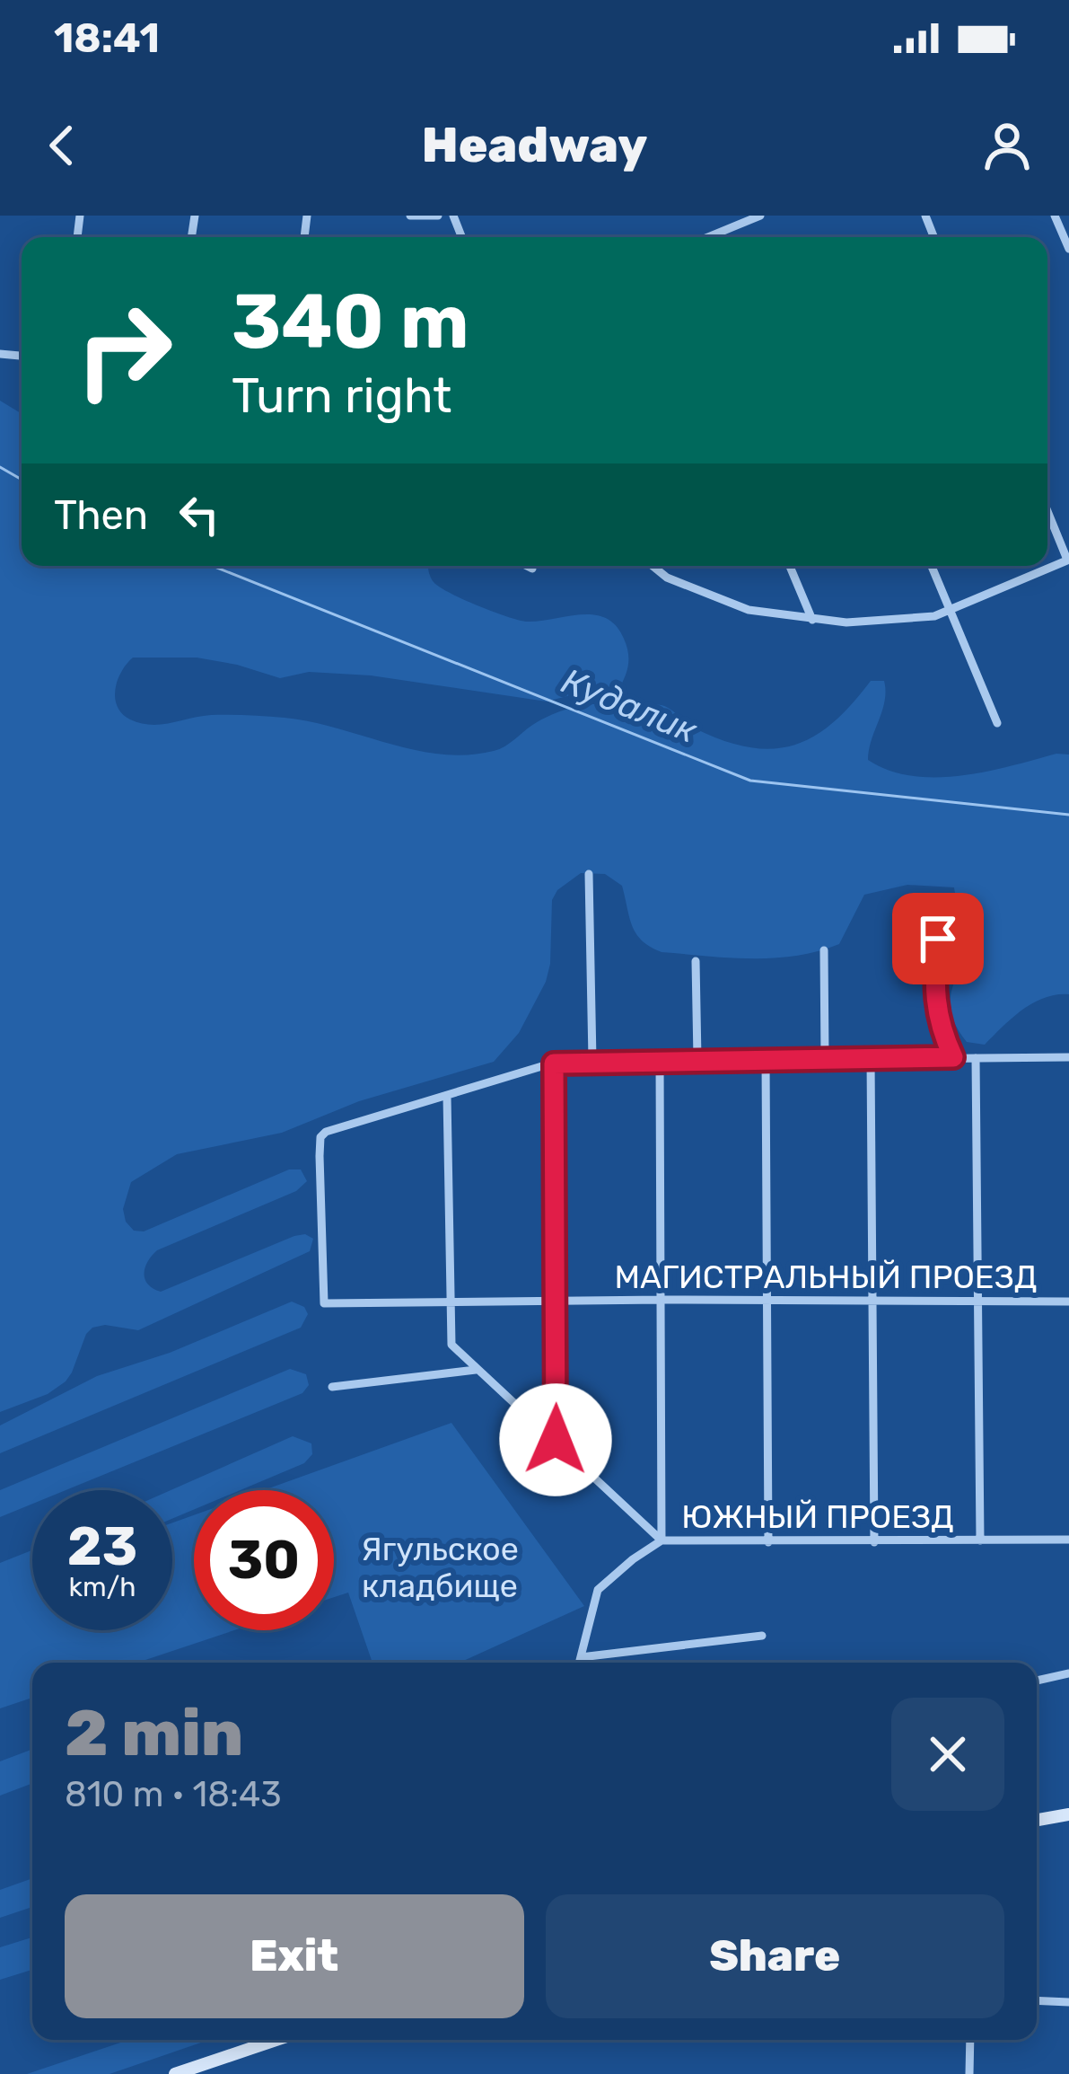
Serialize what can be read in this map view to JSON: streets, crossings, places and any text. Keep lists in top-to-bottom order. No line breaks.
{"streets":{"street":["МАГИСТРАЛЬНЫЙ ПРОЕЗД","ЮЖНЫЙ ПРОЕЗД"]},"crossings":[["МАГИСТРАЛЬНЫЙ ПРОЕЗД","ЮЖНЫЙ ПРОЕЗД"]],"water":["Кудалик"],"parks":["Ягульское кладбище"],"page":{"status":"18:41","header":"Headway","turn":["340 m","Turn right"],"then":"Then","speed":"23 km/h","limit":"30","heading":["2 min","810 m · 18:43"],"buttons":["Exit","Share"]}}
